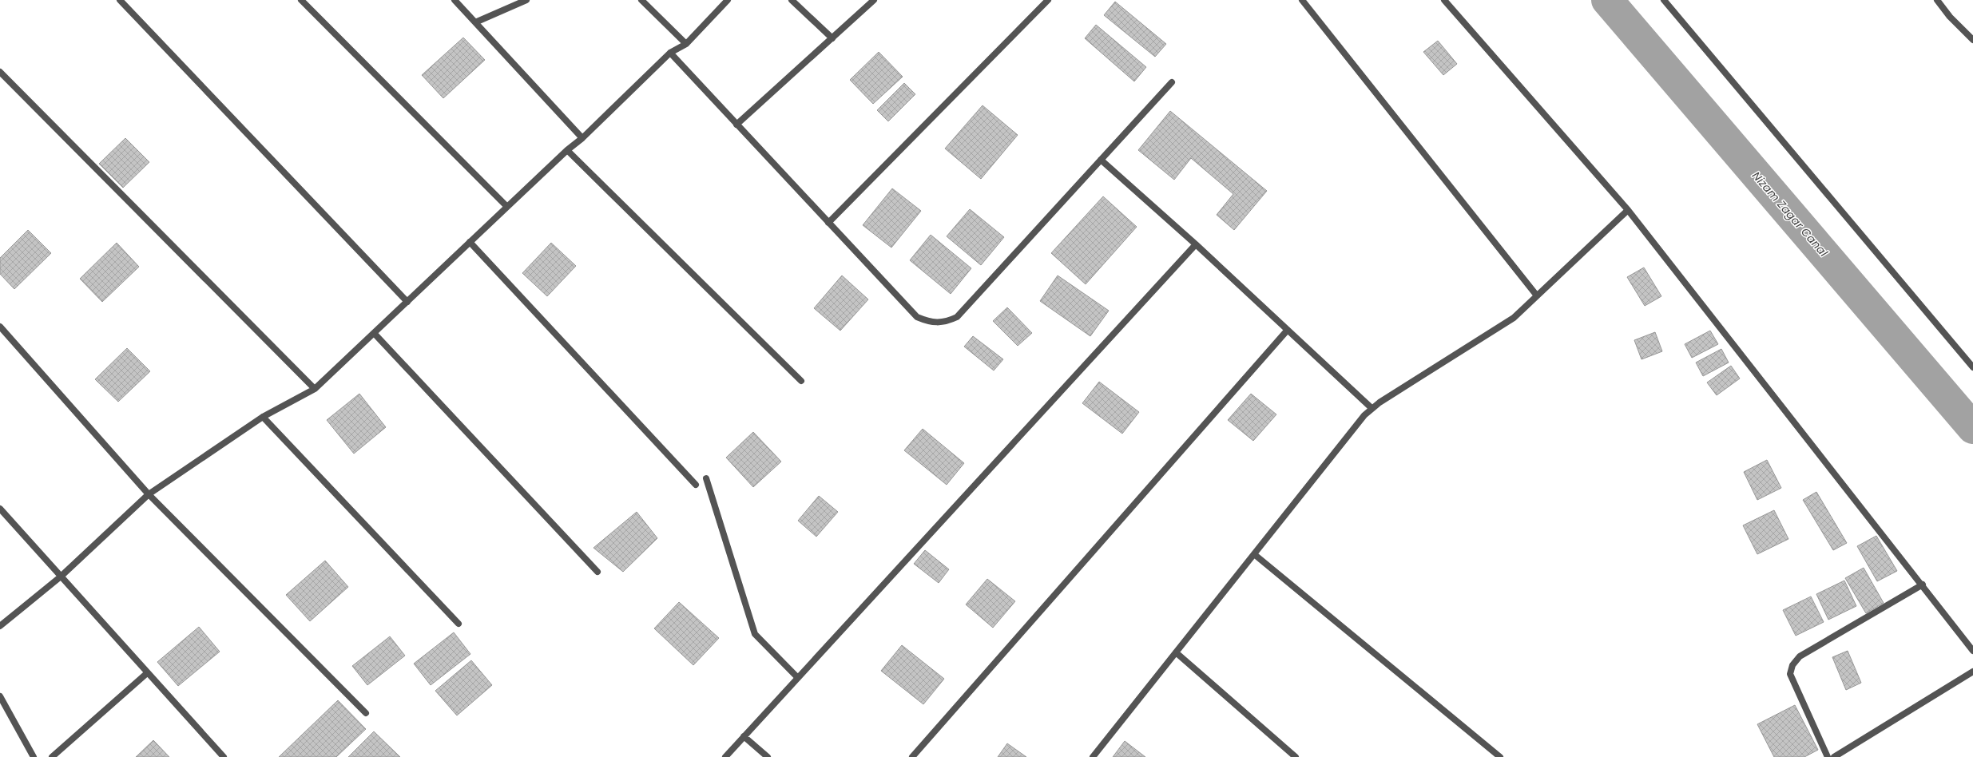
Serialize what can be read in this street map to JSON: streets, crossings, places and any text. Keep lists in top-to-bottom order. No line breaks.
{"water":["Nizam Zagar Canal"]}
